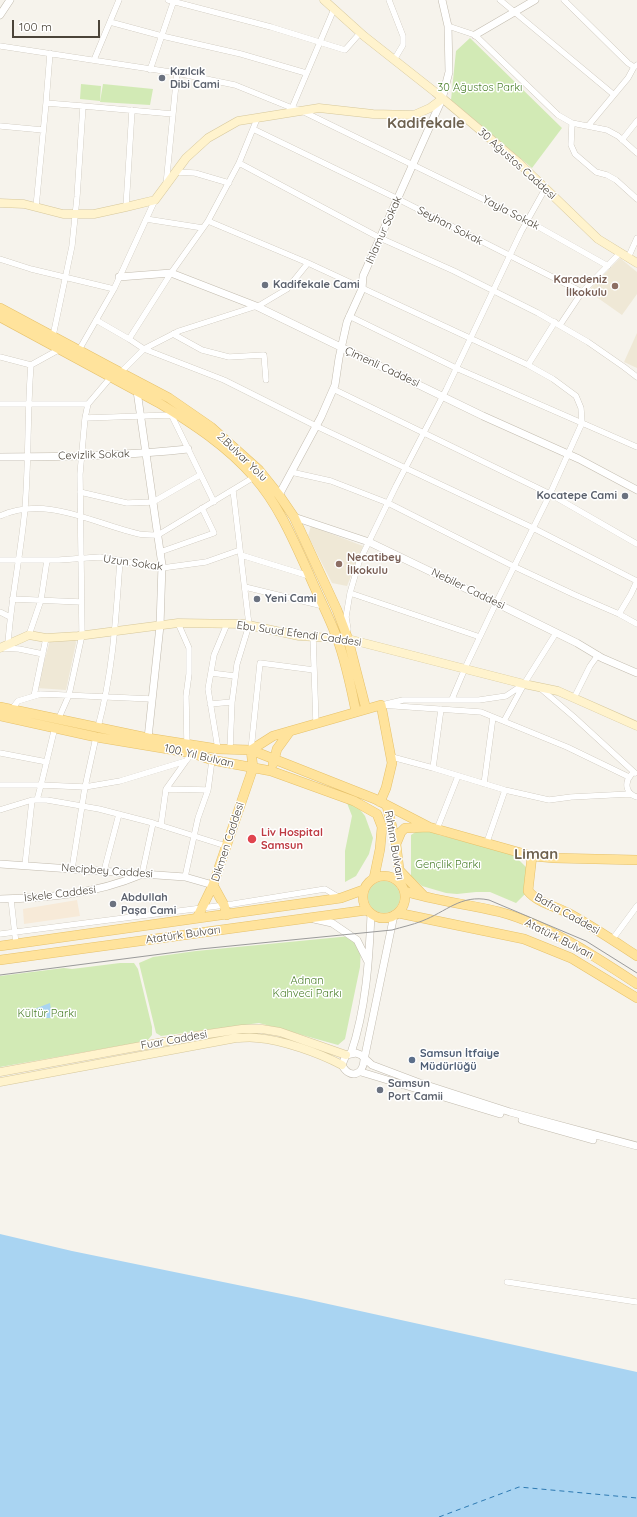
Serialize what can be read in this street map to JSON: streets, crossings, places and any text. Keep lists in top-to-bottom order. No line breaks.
{"streets":{"main road":["30 Ağustos Caddesi","2.Bulvar Yolu","Ebu Suud Efendi Caddesi","100. Yıl Bulvarı","Dikmen Caddesi","Rıhtım Bulvarı","Bafra Caddesi","Atatürk Bulvarı","Fuar Caddesi"],"street":["Yayla Sokak","Seyhan Sokak","Ihlamur Sokak","Çimenli Caddesi","Cevizlik Sokak","Uzun Sokak","Nebiler Caddesi","Necipbey Caddesi","İskele Caddesi"]},"crossings":[["30 Ağustos Caddesi","Ihlamur Sokak"],["Yayla Sokak","Ihlamur Sokak"],["Seyhan Sokak","Ihlamur Sokak"],["Ihlamur Sokak","Çimenli Caddesi"],["Ihlamur Sokak","2.Bulvar Yolu"],["2.Bulvar Yolu","Nebiler Caddesi"],["2.Bulvar Yolu","Ebu Suud Efendi Caddesi"],["100. Yıl Bulvarı","Dikmen Caddesi"],["100. Yıl Bulvarı","Rıhtım Bulvarı"],["Dikmen Caddesi","Necipbey Caddesi"],["Dikmen Caddesi","Atatürk Bulvarı"],["Rıhtım Bulvarı","Atatürk Bulvarı"],["Necipbey Caddesi","İskele Caddesi"]],"districts":["Kadifekale","Liman"],"parks":["30 Ağustos Parkı","Gençlik Parkı","Adnan Kahveci Parkı","Kültür Parkı"],"places":["Kızılcık Dibi Cami","Kadifekale Cami","Karadeniz İlkokulu","Kocatepe Cami","Necatibey İlkokulu","Yeni Cami","Liv Hospital Samsun","Abdullah Paşa Cami","Samsun İtfaiye Müdürlüğü","Samsun Port Camii"],"scale_bar":"100 m"}
